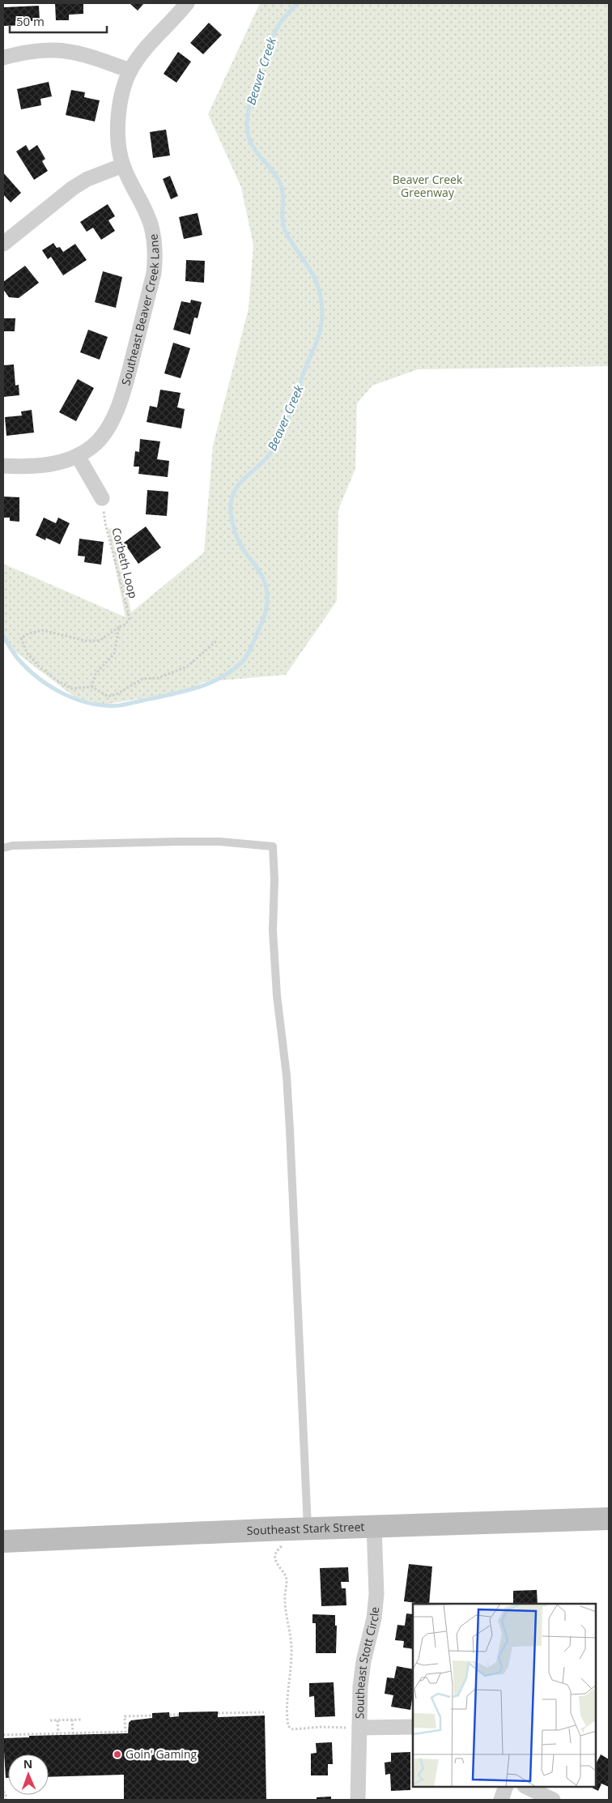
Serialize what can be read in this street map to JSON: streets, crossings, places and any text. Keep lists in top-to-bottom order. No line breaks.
{"streets":{"main road":["Southeast Stark Street"],"street":["Southeast Beaver Creek Lane","Southeast Stott Circle"],"path":["Corbeth Loop"]},"crossings":[["Southeast Stark Street","Southeast Stott Circle"]],"water":["Beaver Creek"],"parks":["Beaver Creek Greenway"],"places":["Goin' Gaming"],"scale_bar":"50 m","north":"top"}
